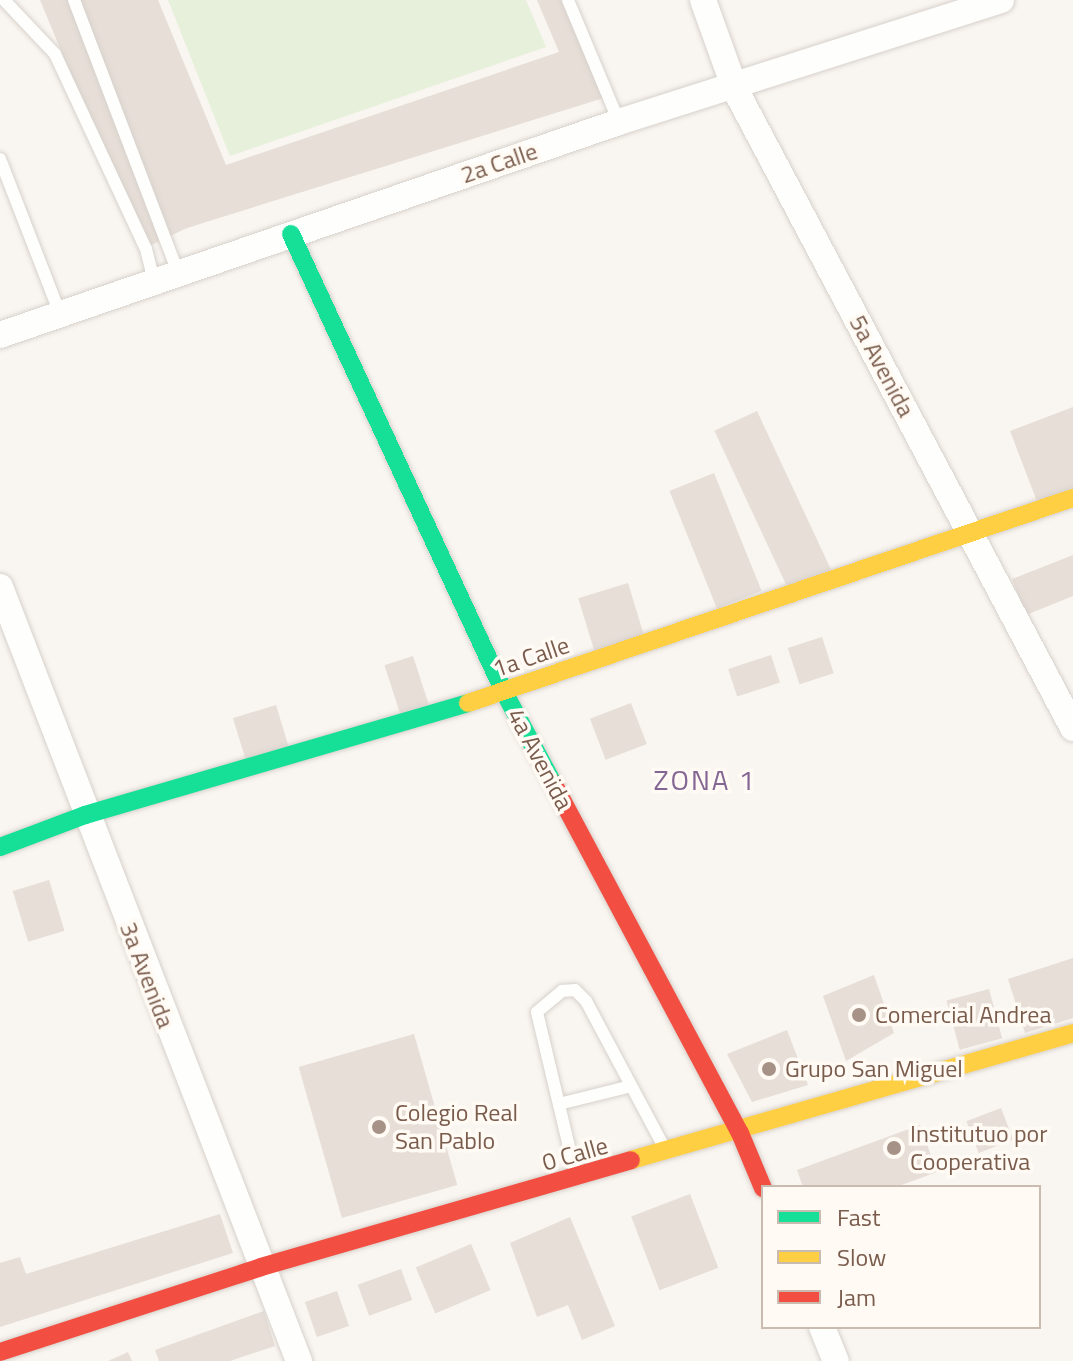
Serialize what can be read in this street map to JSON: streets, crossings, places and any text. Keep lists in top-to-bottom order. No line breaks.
{"streets":{"main road":["1a Calle","4a Avenida","0 Calle"],"street":["2a Calle","5a Avenida","3a Avenida"]},"crossings":[["2a Calle","5a Avenida"],["2a Calle","4a Avenida"],["5a Avenida","1a Calle"],["1a Calle","4a Avenida"],["1a Calle","3a Avenida"],["4a Avenida","0 Calle"],["3a Avenida","0 Calle"]],"districts":["ZONA 1"],"places":["Comercial Andrea","Grupo San Miguel","Colegio Real San Pablo","Institutuo por Cooperativa"],"legend":["Fast","Slow","Jam"]}
